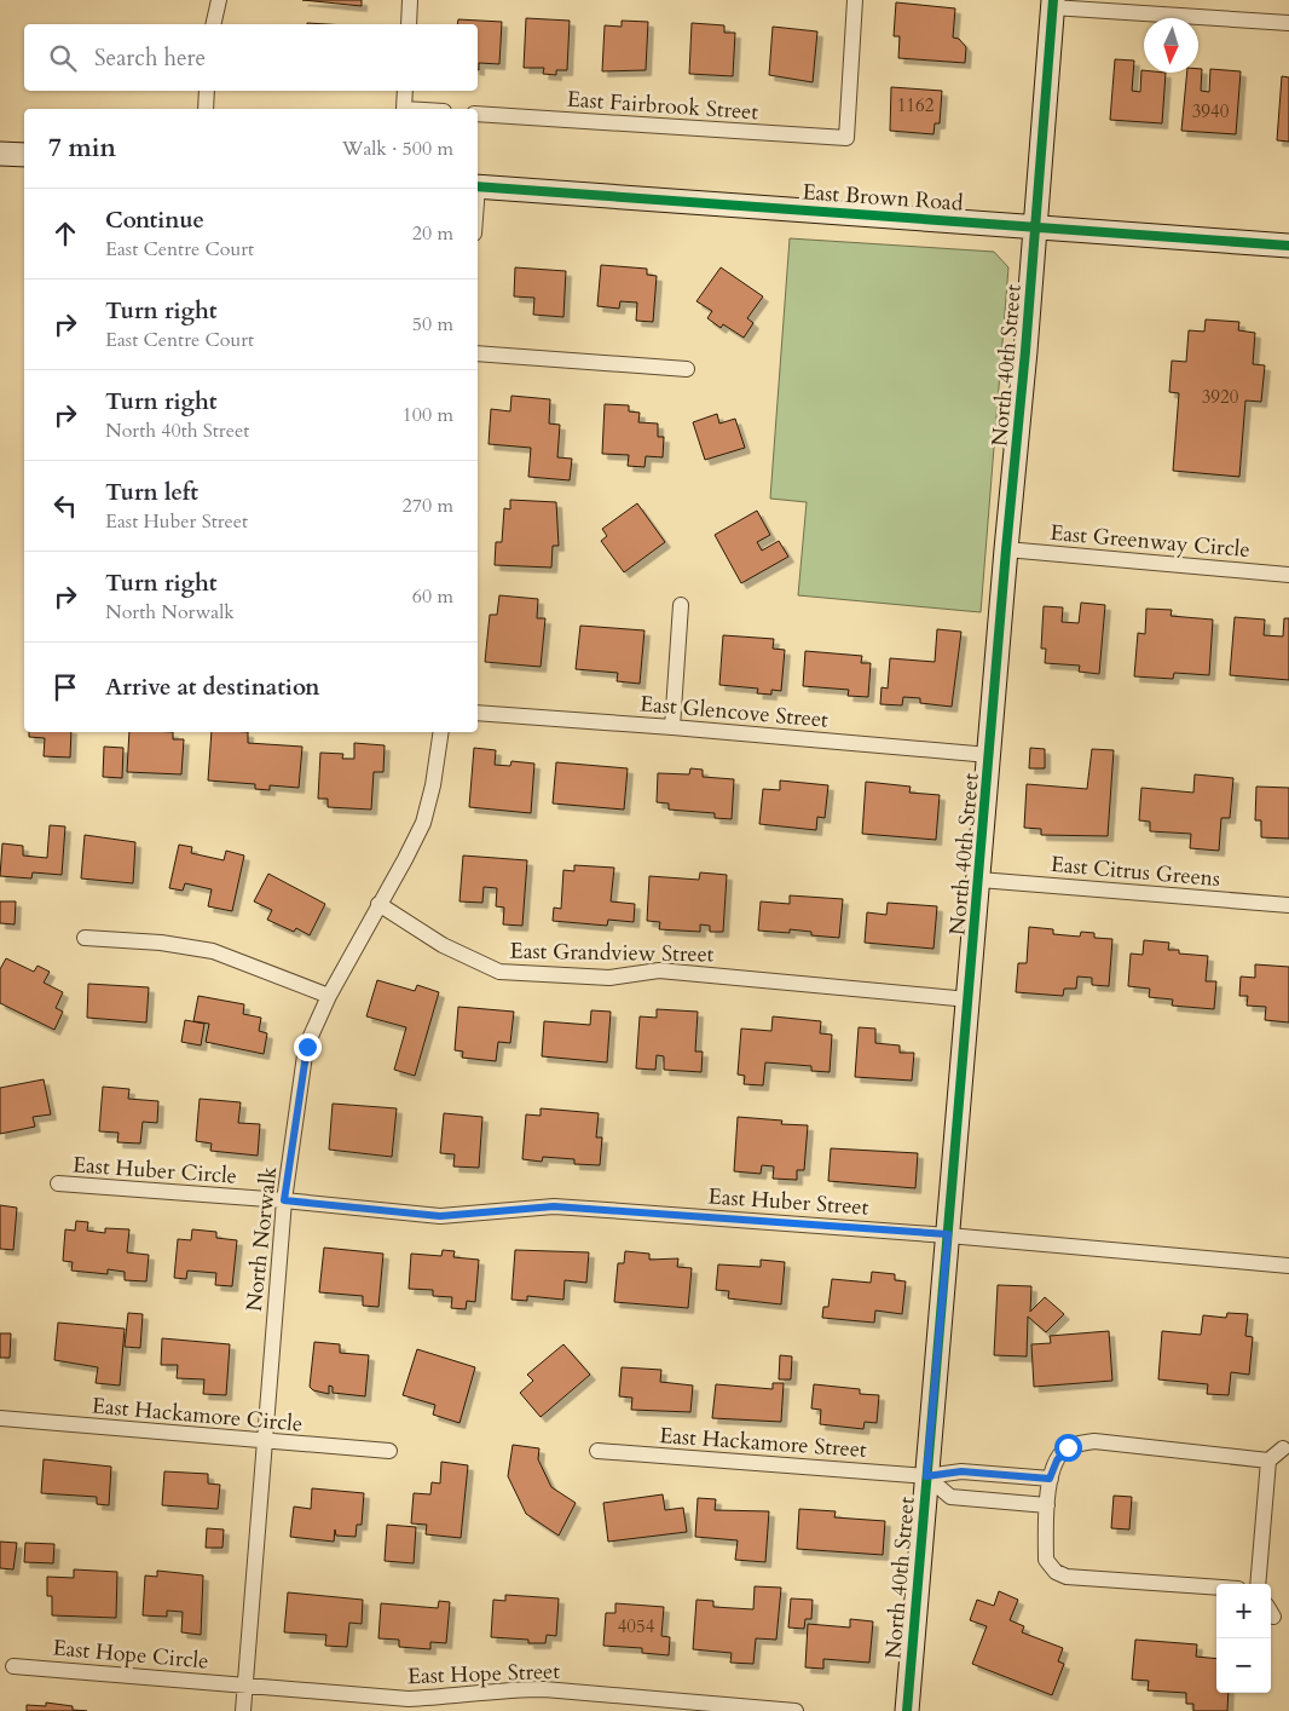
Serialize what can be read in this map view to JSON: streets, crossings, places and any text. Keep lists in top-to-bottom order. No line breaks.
{"streets":{"street":["East Fairbrook Street","East Brown Road","North 40th Street","East Greenway Circle","East Glencove Street","East Citrus Greens","East Grandview Street","East Huber Circle","East Huber Street","North Norwalk","East Hackamore Circle","East Hackamore Street","East Hope Circle","East Hope Street"]},"crossings":[["East Brown Road","North 40th Street"],["North 40th Street","East Greenway Circle"],["North 40th Street","East Glencove Street"],["North 40th Street","East Citrus Greens"],["North 40th Street","East Grandview Street"],["North 40th Street","East Huber Street"],["North 40th Street","East Hackamore Street"],["East Grandview Street","North Norwalk"],["East Huber Circle","East Huber Street"],["East Huber Circle","North Norwalk"],["East Huber Street","North Norwalk"],["North Norwalk","East Hackamore Circle"],["North Norwalk","East Hope Circle"],["North Norwalk","East Hope Street"],["East Hope Circle","East Hope Street"]],"house_numbers":["1162","3940","3920","4054"],"north":"bottom","page":{"search":"Search here","heading":["7 min","Walk · 500 m"],"list":[["Continue","East Centre Court","20 m"],["Turn right","East Centre Court","50 m"],["Turn right","North 40th Street","100 m"],["Turn left","East Huber Street","270 m"],["Turn right","North Norwalk","60 m"],"Arrive at destination"],"map_buttons":["+","−"]}}
